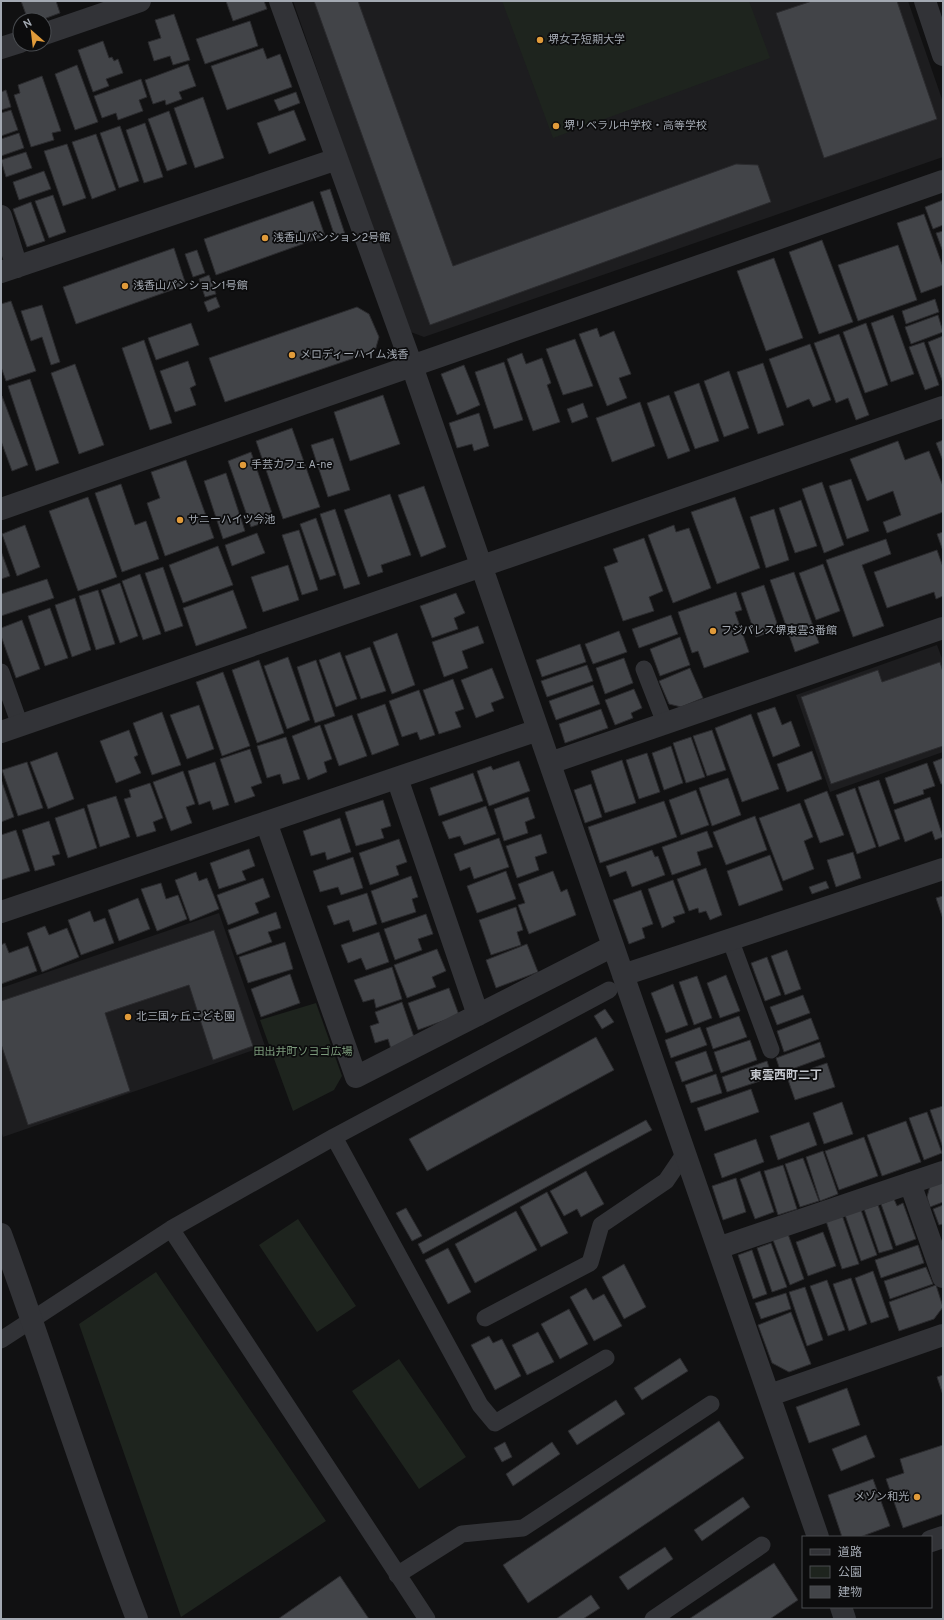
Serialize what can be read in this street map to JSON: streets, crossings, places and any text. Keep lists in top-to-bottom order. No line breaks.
{"districts":["東雲西町二丁"],"parks":["田出井町ソヨゴ広場"],"places":["堺女子短期大学","堺リベラル中学校・高等学校","浅香山パンション2号館","浅香山パンション1号館","メロディーハイム浅香","手芸カフェ A-ne","サニーハイツ今池","フジパレス堺東雲3番館","北三国ヶ丘こども園","メゾン和光"],"legend":["道路","公園","建物"],"north":"top left"}
